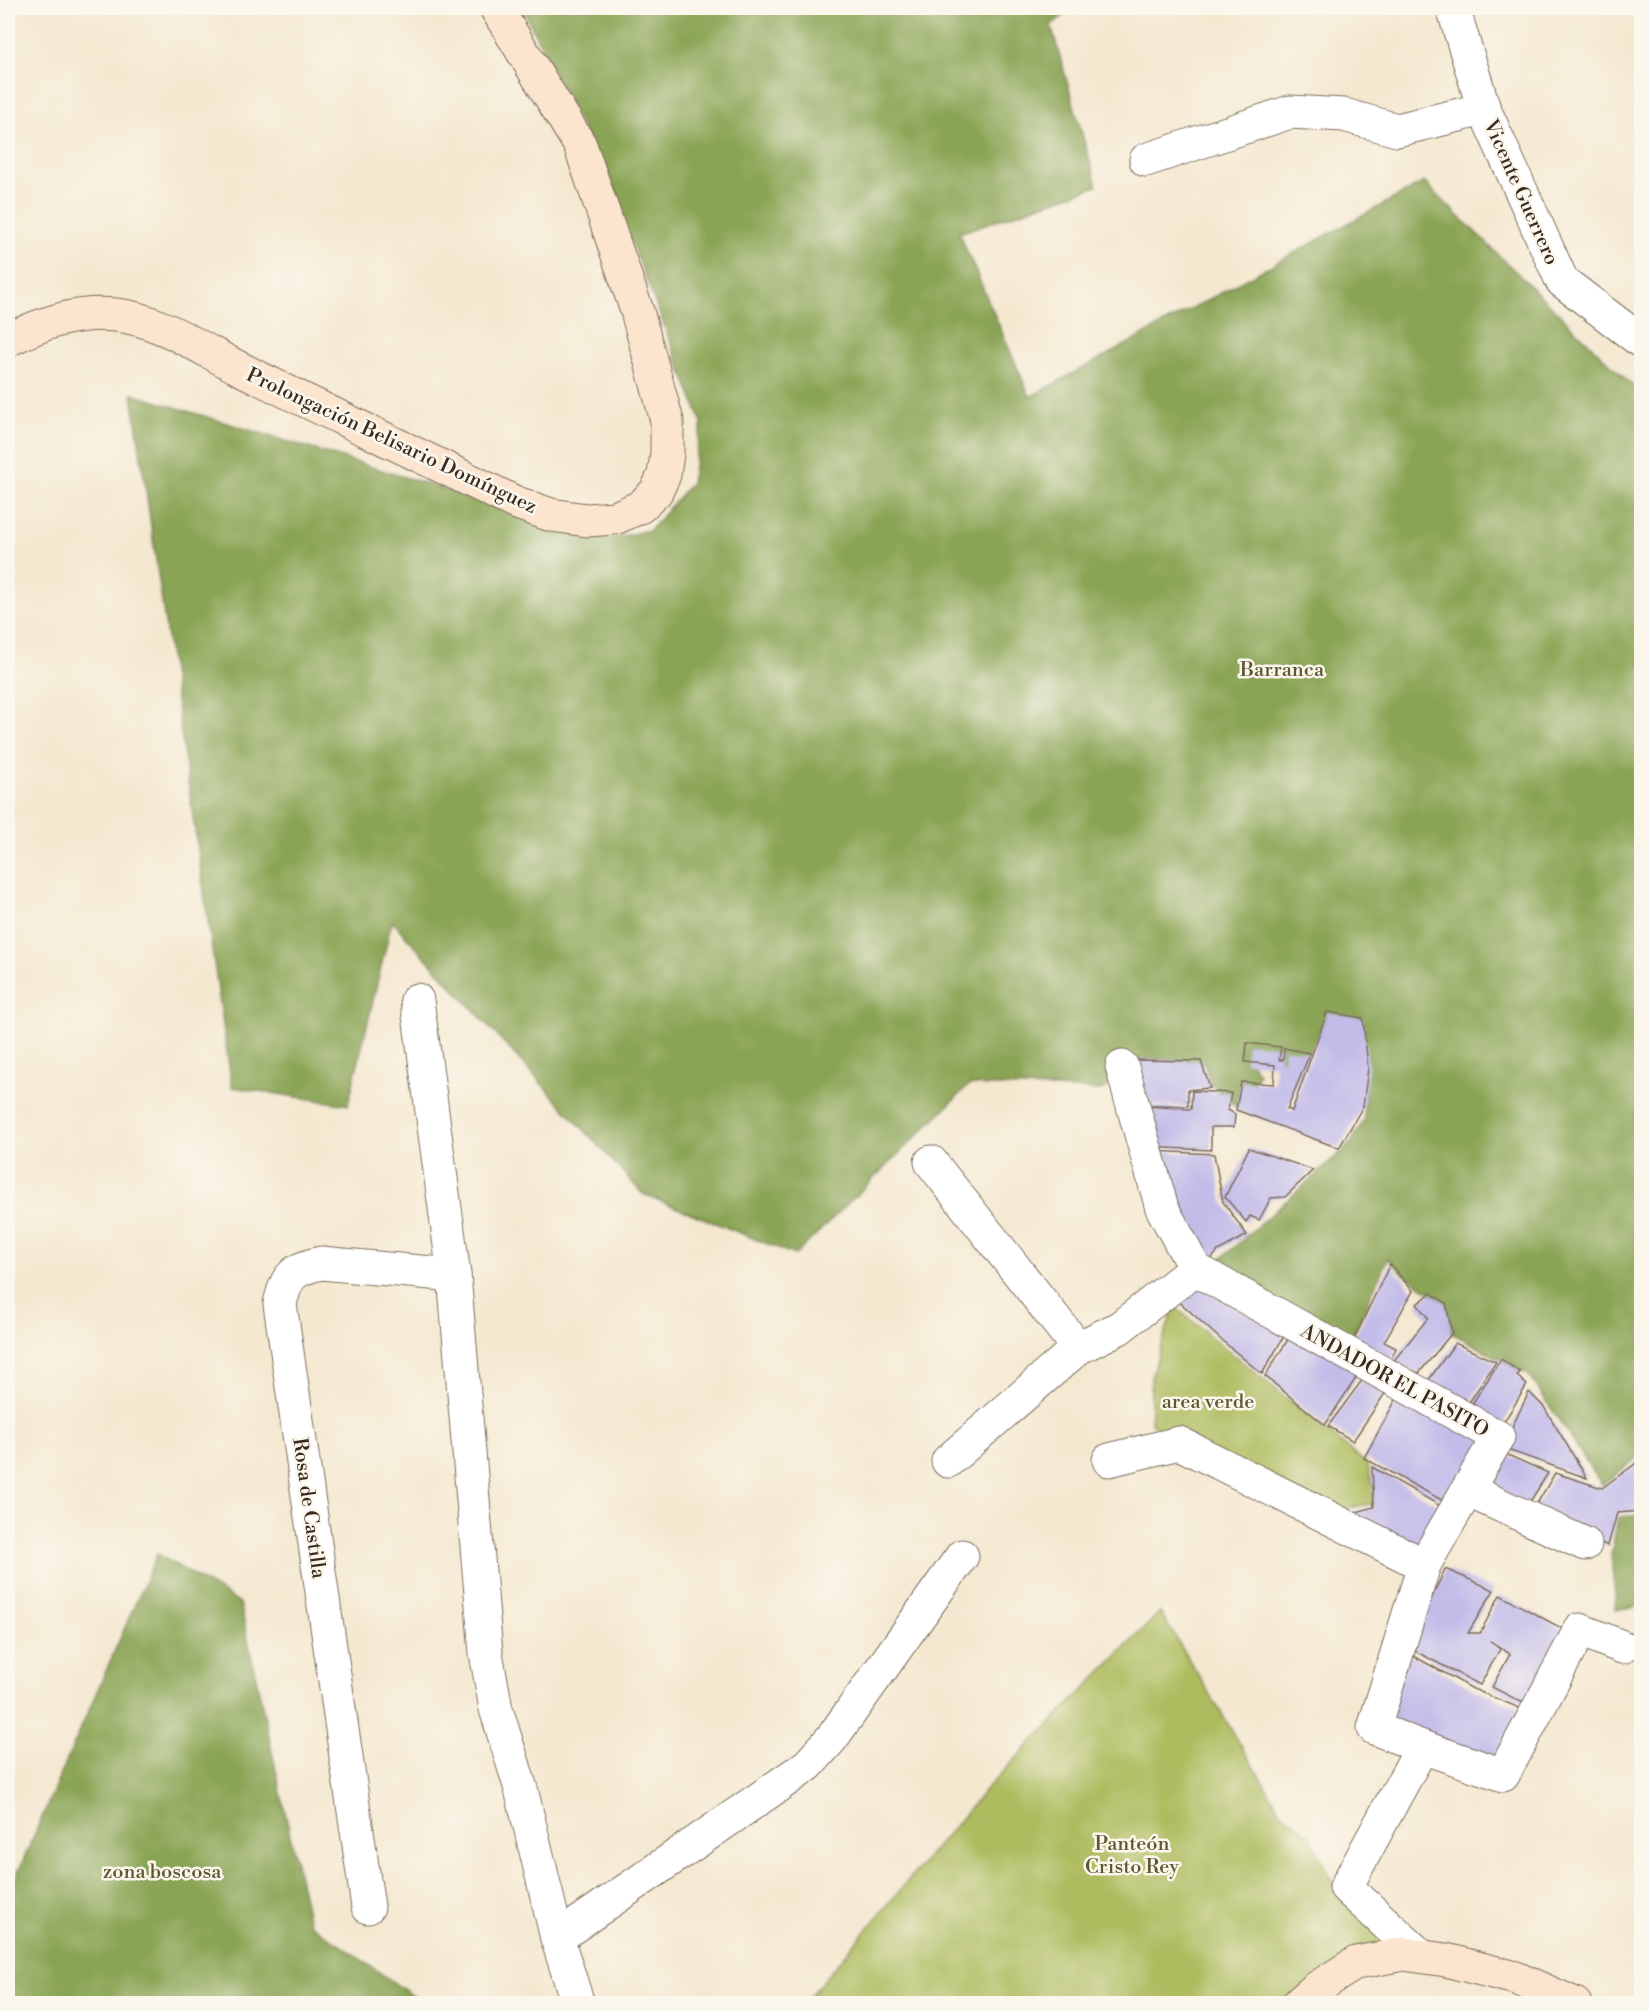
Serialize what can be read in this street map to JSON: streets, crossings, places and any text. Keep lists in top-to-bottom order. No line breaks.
{"streets":{"main road":["Prolongación Belisario Domínguez"],"street":["Vicente Guerrero","ANDADOR EL PASITO","Rosa de Castilla"]},"parks":["Barranca","area verde","Panteón Cristo Rey","zona boscosa"]}
